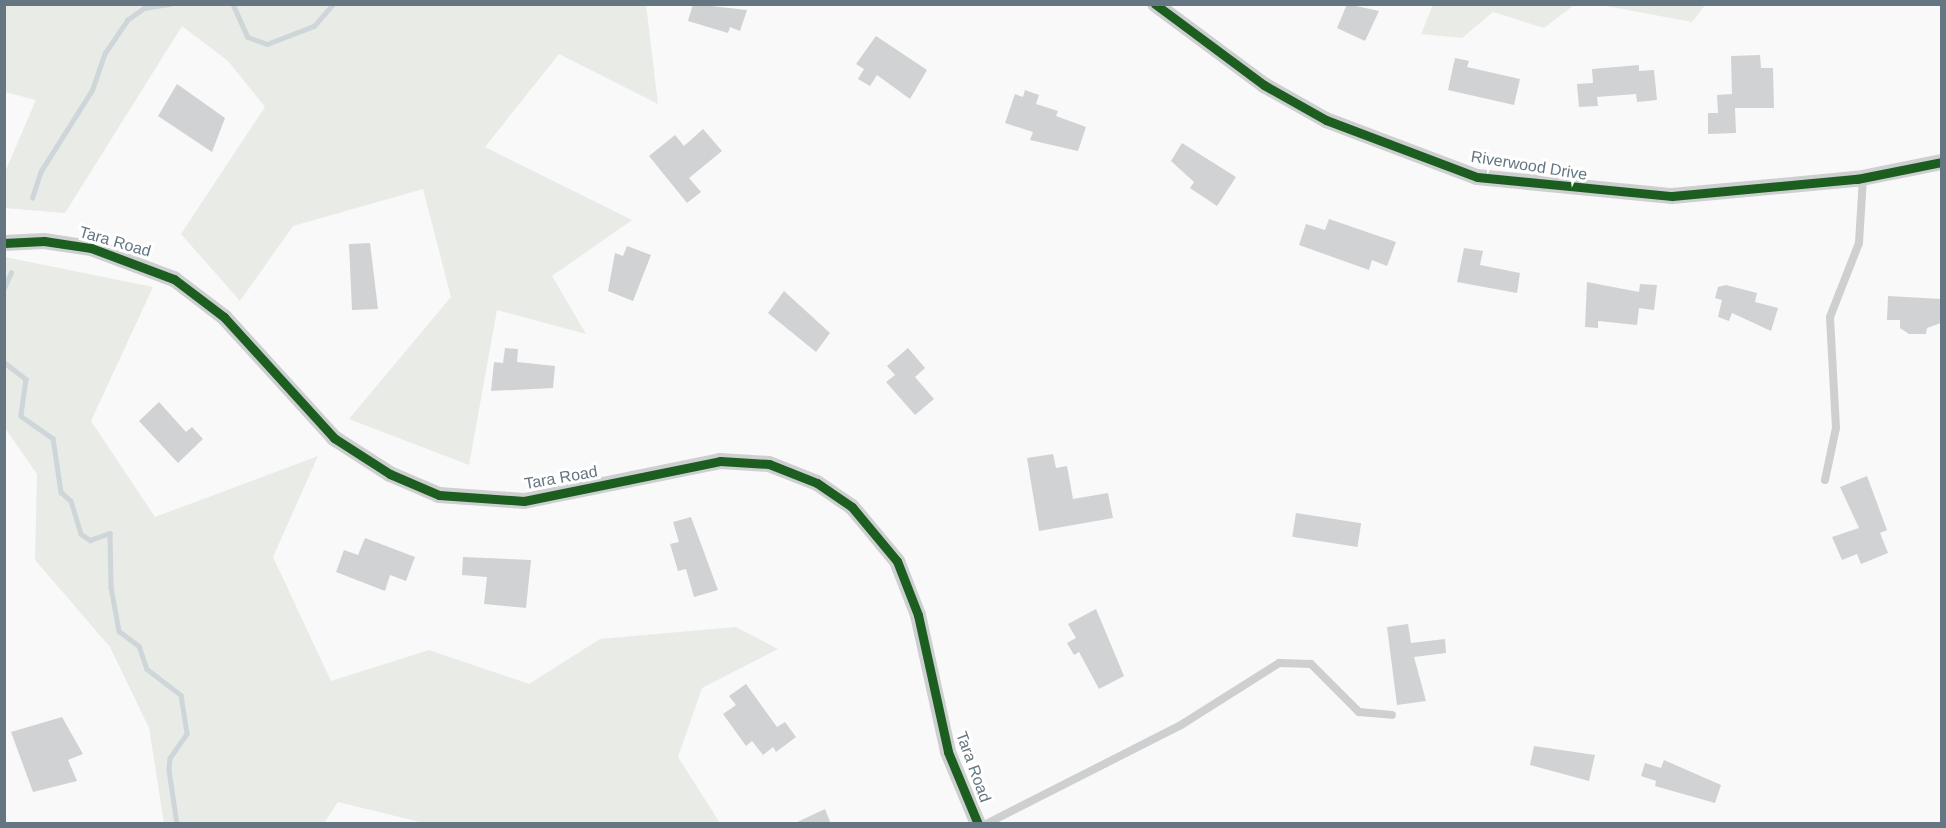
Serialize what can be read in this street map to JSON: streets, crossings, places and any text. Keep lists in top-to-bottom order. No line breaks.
{"streets":{"street":["Riverwood Drive","Tara Road"]}}
